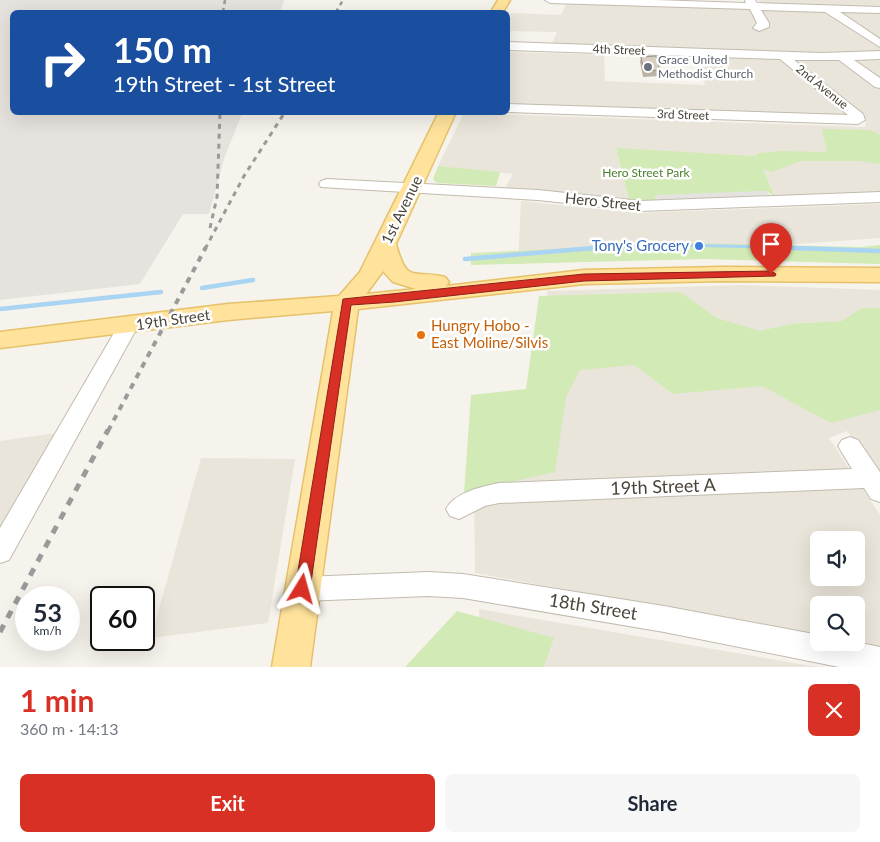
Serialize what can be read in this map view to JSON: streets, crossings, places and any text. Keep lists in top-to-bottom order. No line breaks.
{"streets":{"main road":["1st Avenue","19th Street"],"street":["4th Street","2nd Avenue","3rd Street","Hero Street","19th Street A","18th Street"]},"crossings":[["4th Street","2nd Avenue"],["2nd Avenue","3rd Street"],["Hero Street","1st Avenue"],["1st Avenue","19th Street"]],"parks":["Hero Street Park"],"places":["Grace United Methodist Church","Tony's Grocery","Hungry Hobo - East Moline/Silvis"],"page":{"turn":["150 m","19th Street - 1st Street"],"speed":"53 km/h","limit":"60","heading":["1 min","360 m · 14:13"],"buttons":["Exit","Share"]}}
